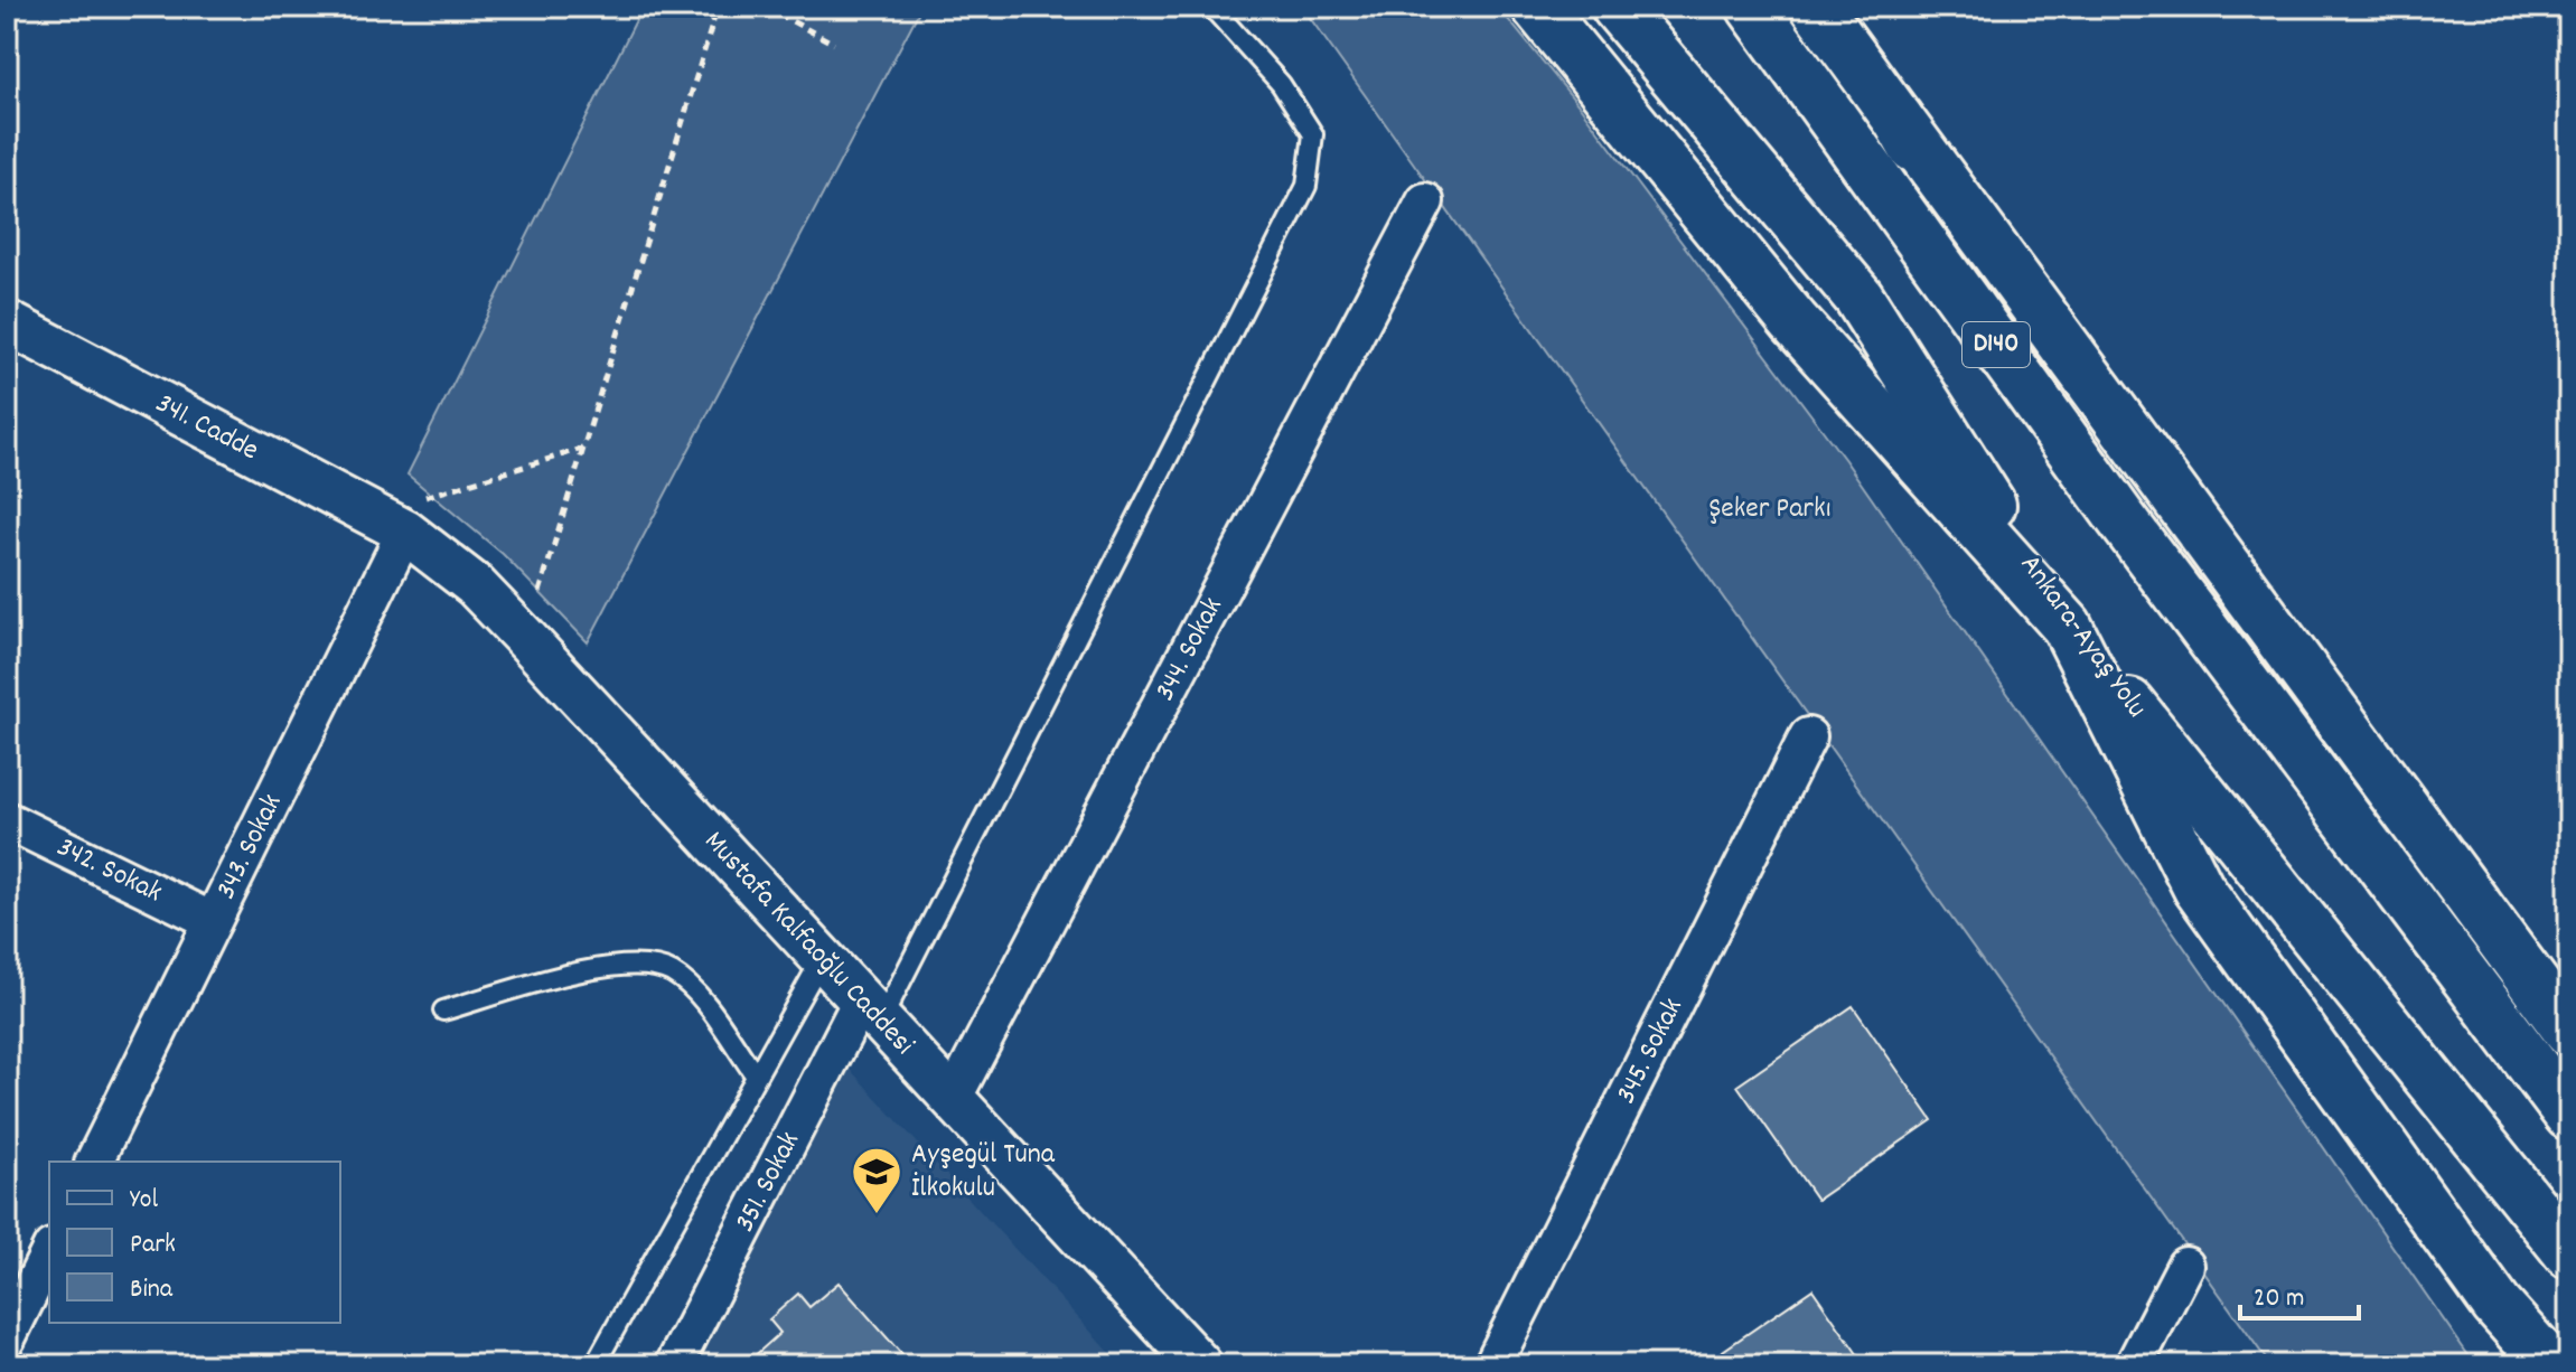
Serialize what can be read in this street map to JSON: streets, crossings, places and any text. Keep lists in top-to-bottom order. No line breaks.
{"streets":{"highway":["D140","Ankara-Ayaş Yolu"],"street":["341. Cadde","344. Sokak","343. Sokak","342. Sokak","Mustafa Kalfaoğlu Caddesi","345. Sokak","351. Sokak"]},"crossings":[["341. Cadde","343. Sokak"],["341. Cadde","Mustafa Kalfaoğlu Caddesi"],["344. Sokak","Mustafa Kalfaoğlu Caddesi"],["343. Sokak","342. Sokak"],["343. Sokak","Mustafa Kalfaoğlu Caddesi"],["Mustafa Kalfaoğlu Caddesi","351. Sokak"]],"parks":["Şeker Parkı"],"places":{"school or university":["Ayşegül Tuna İlkokulu"]},"legend":["Yol","Park","Bina"],"scale_bar":"20 m"}
